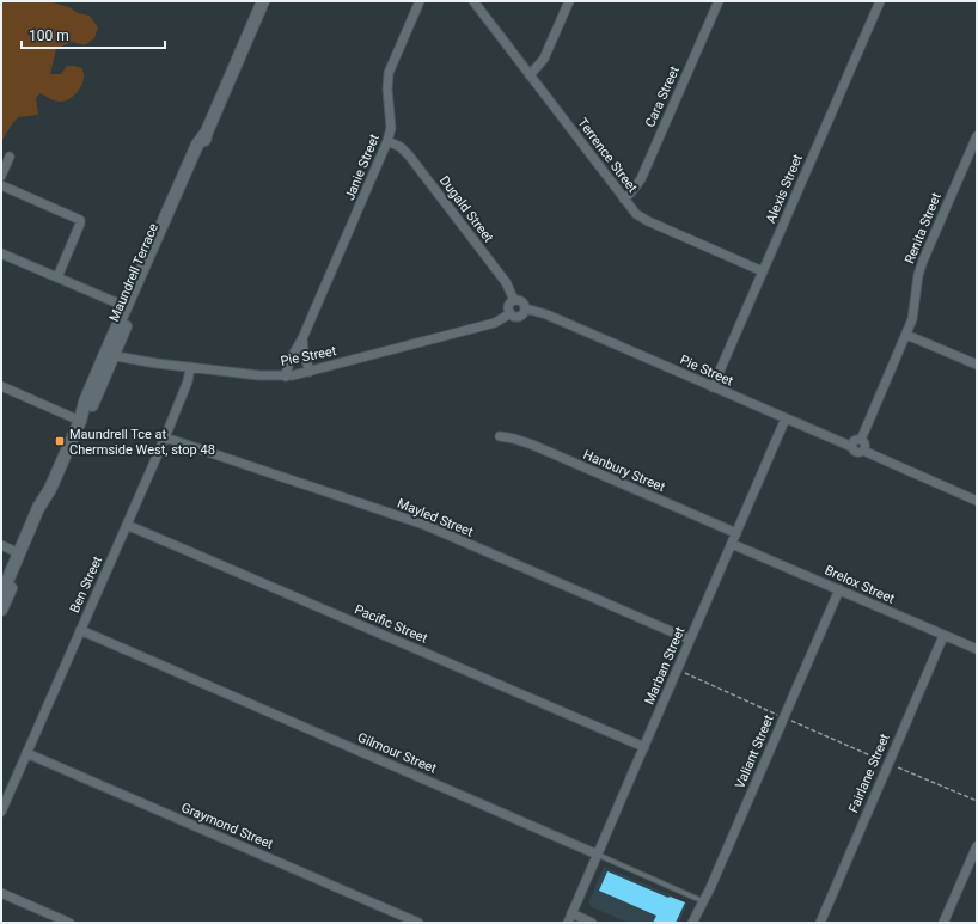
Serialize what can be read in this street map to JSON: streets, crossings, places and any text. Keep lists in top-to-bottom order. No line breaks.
{"streets":{"main road":["Maundrell Terrace"],"street":["Cara Street","Terrence Street","Janie Street","Alexis Street","Dugald Street","Renita Street","Pie Street","Hanbury Street","Mayled Street","Ben Street","Brelox Street","Pacific Street","Marban Street","Valiant Street","Gilmour Street","Fairlane Street","Graymond Street"]},"crossings":[["Cara Street","Terrence Street"],["Terrence Street","Alexis Street"],["Janie Street","Dugald Street"],["Janie Street","Pie Street"],["Alexis Street","Pie Street"],["Dugald Street","Pie Street"],["Renita Street","Pie Street"],["Maundrell Terrace","Pie Street"],["Pie Street","Ben Street"],["Pie Street","Marban Street"],["Hanbury Street","Marban Street"],["Mayled Street","Ben Street"],["Mayled Street","Marban Street"],["Ben Street","Pacific Street"],["Ben Street","Gilmour Street"],["Ben Street","Graymond Street"],["Brelox Street","Marban Street"],["Brelox Street","Valiant Street"],["Brelox Street","Fairlane Street"],["Pacific Street","Marban Street"],["Marban Street","Gilmour Street"],["Valiant Street","Gilmour Street"]],"places":{"transit":["Maundrell Tce at Chermside West, stop 48"]},"scale_bar":"100 m"}
